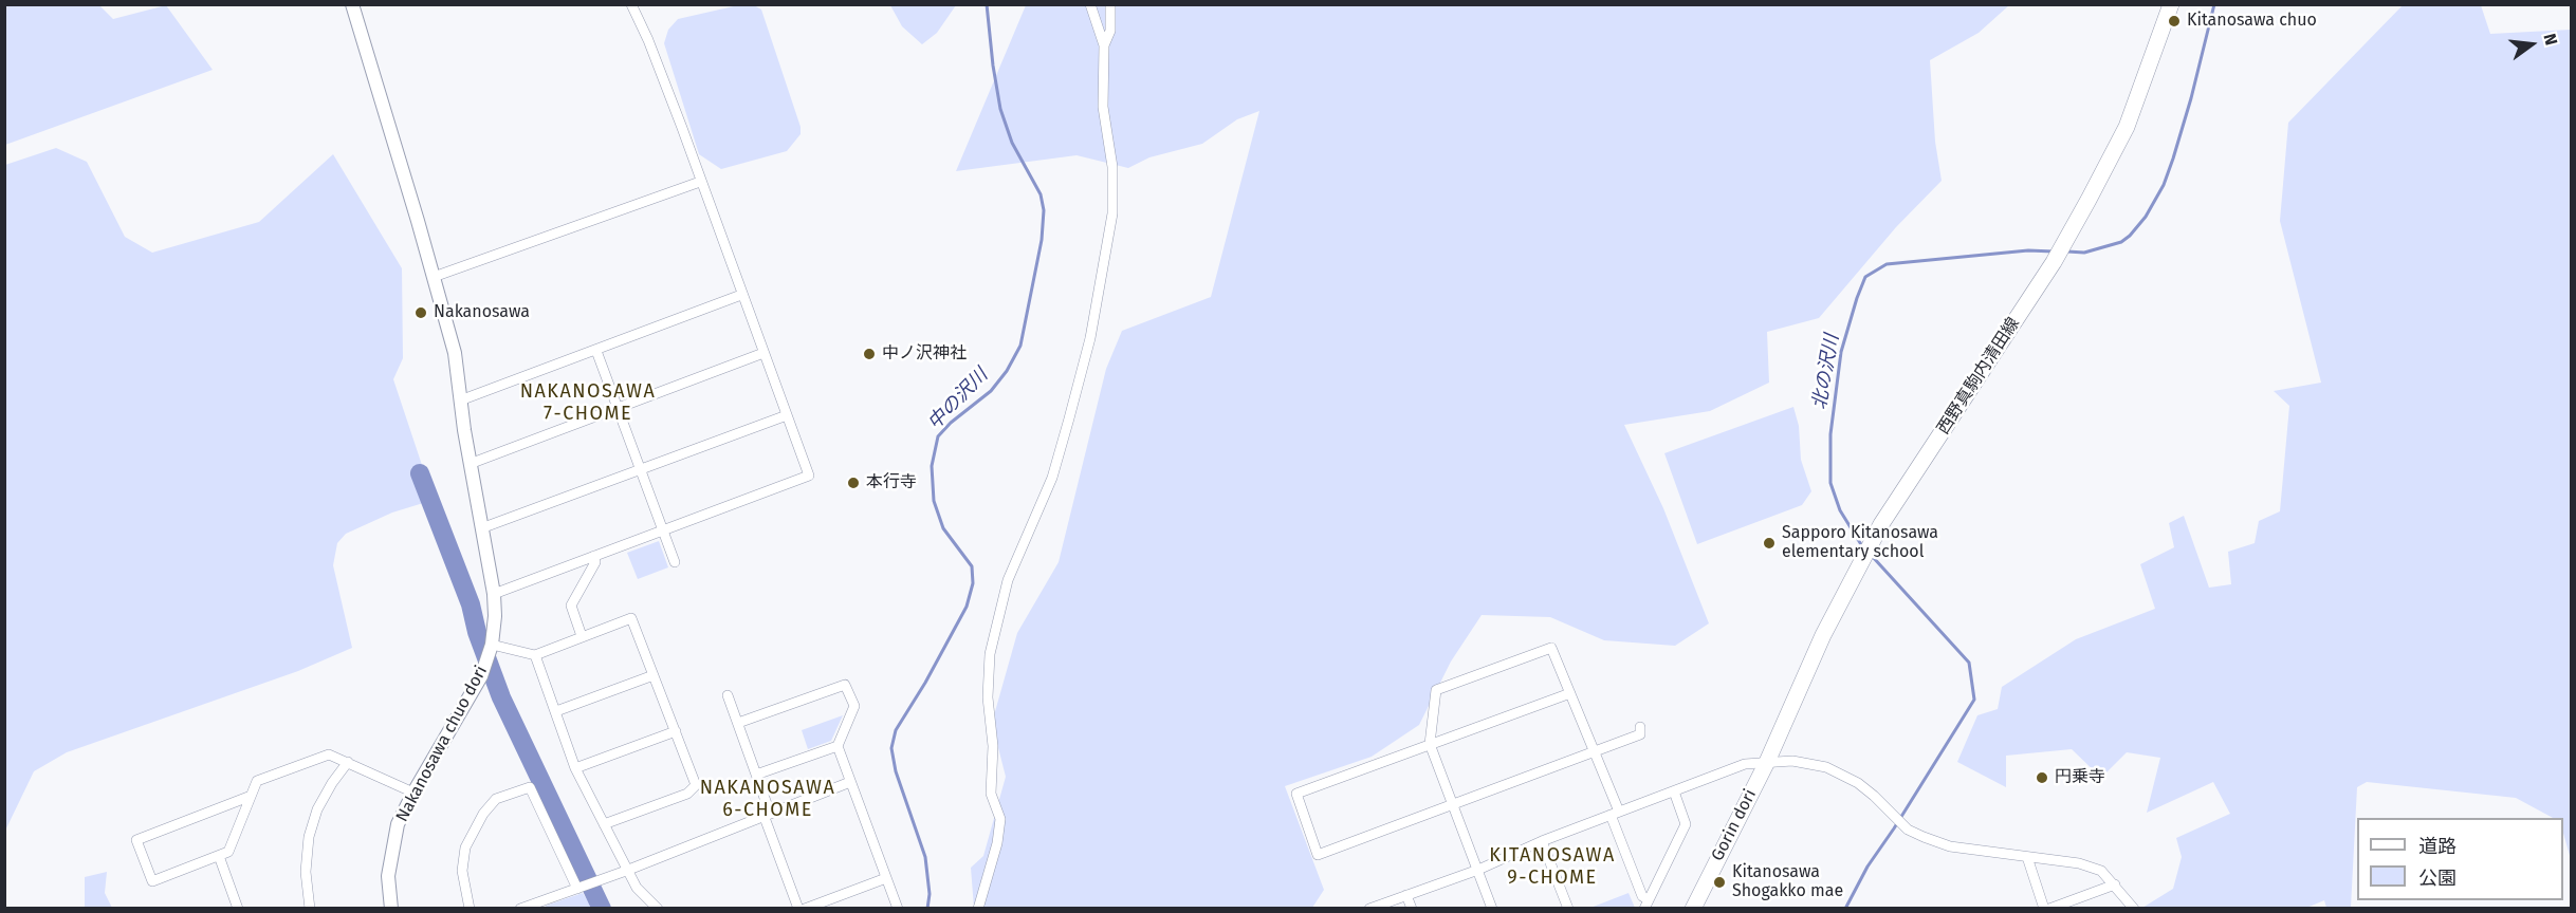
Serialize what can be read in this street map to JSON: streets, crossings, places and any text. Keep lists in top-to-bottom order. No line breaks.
{"streets":{"main road":["西野真駒内清田線","Gorin dori"],"street":["Nakanosawa chuo dori"]},"crossings":[["西野真駒内清田線","Gorin dori"]],"districts":["NAKANOSAWA 7-CHOME","NAKANOSAWA 6-CHOME","KITANOSAWA 9-CHOME"],"water":["北の沢川","中の沢川"],"places":["Kitanosawa chuo","Nakanosawa","中ノ沢神社","本行寺","Sapporo Kitanosawa elementary school","円乗寺","Kitanosawa Shogakko mae"],"legend":["道路","公園"],"north":"right"}
